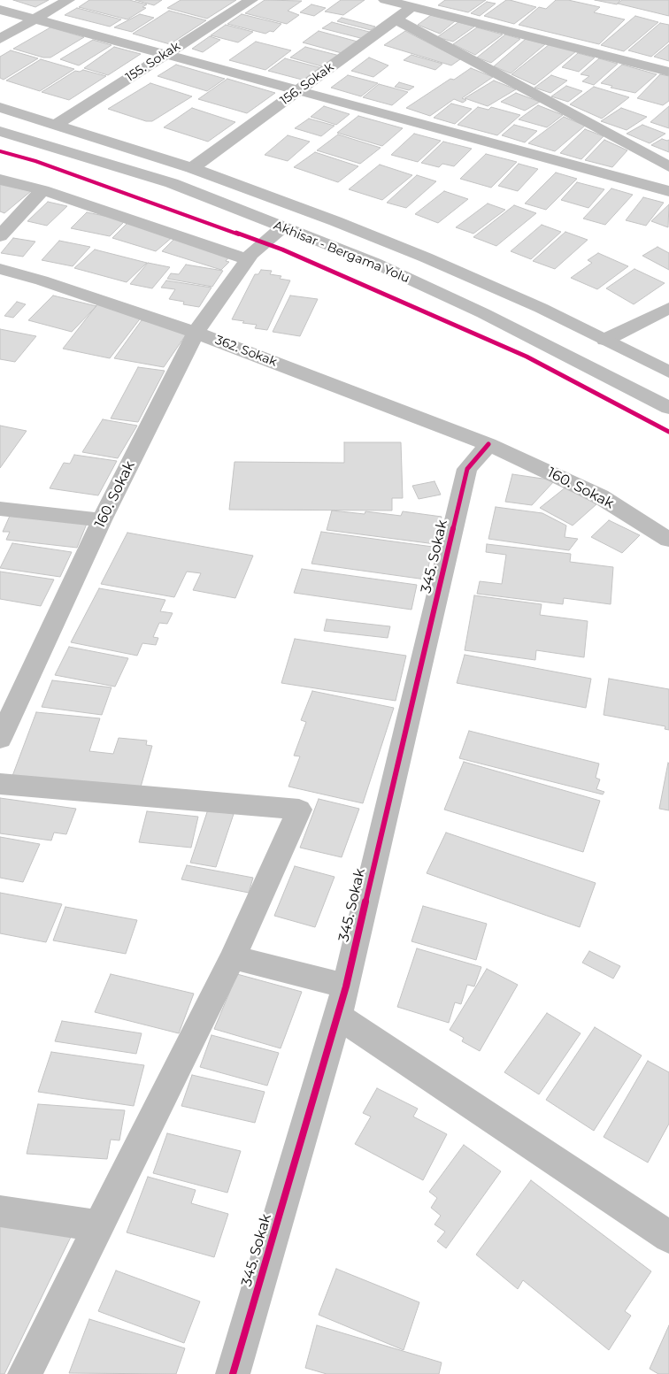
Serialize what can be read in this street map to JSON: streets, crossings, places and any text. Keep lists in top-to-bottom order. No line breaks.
{"streets":{"street":["155. Sokak","156. Sokak","Akhisar - Bergama Yolu","362. Sokak","160. Sokak","345. Sokak"]},"crossings":[["155. Sokak","Akhisar - Bergama Yolu"],["156. Sokak","Akhisar - Bergama Yolu"],["Akhisar - Bergama Yolu","160. Sokak"],["362. Sokak","160. Sokak"],["362. Sokak","345. Sokak"],["160. Sokak","345. Sokak"]]}
